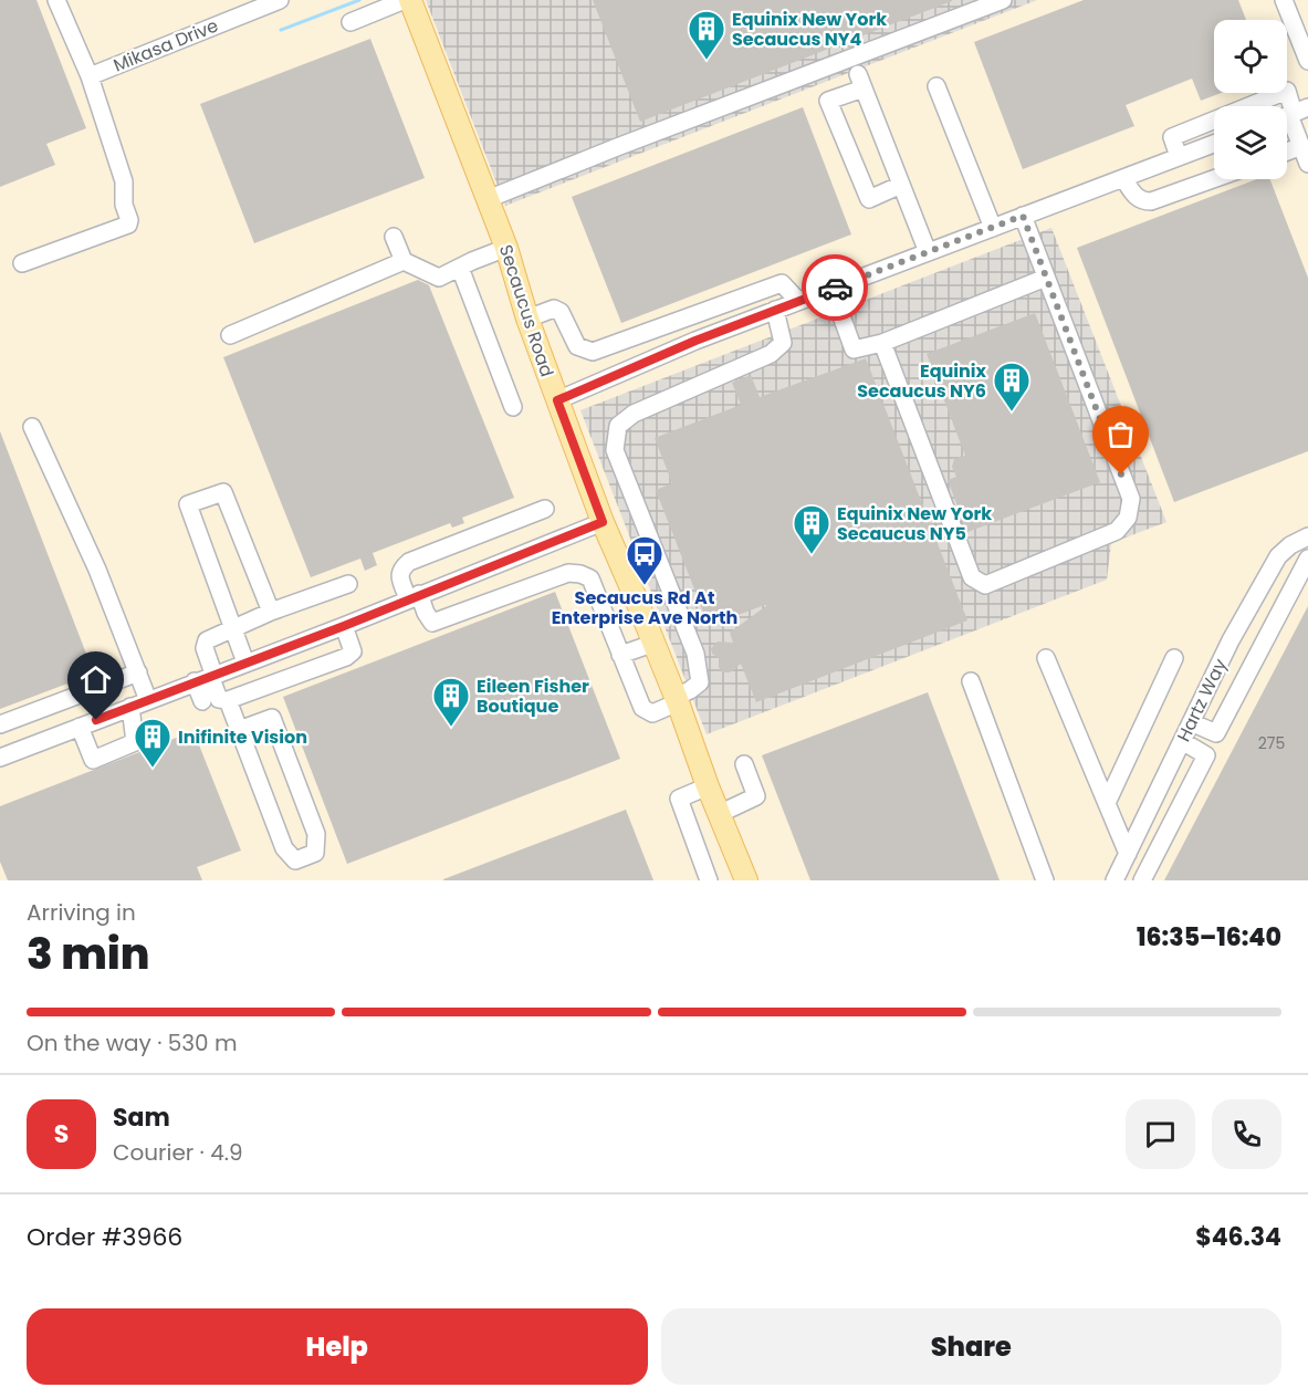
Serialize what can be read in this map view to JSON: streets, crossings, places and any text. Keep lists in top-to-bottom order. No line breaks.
{"streets":{"main road":["Secaucus Road"],"street":["Mikasa Drive","Hartz Way"]},"places":{"building":["Equinix New York Secaucus NY4","Equinix Secaucus NY6","Equinix New York Secaucus NY5","Eileen Fisher Boutique","Inifinite Vision"],"bus stop":["Secaucus Rd At Enterprise Ave North"]},"house_numbers":["275"],"page":{"heading":["3 min","Arriving in","16:35–16:40"],"panel":["Sam","Courier · 4.9","Order #3966","$46.34"],"bar":"On the way · 530 m","round":"S","buttons":["Help","Share"]}}
